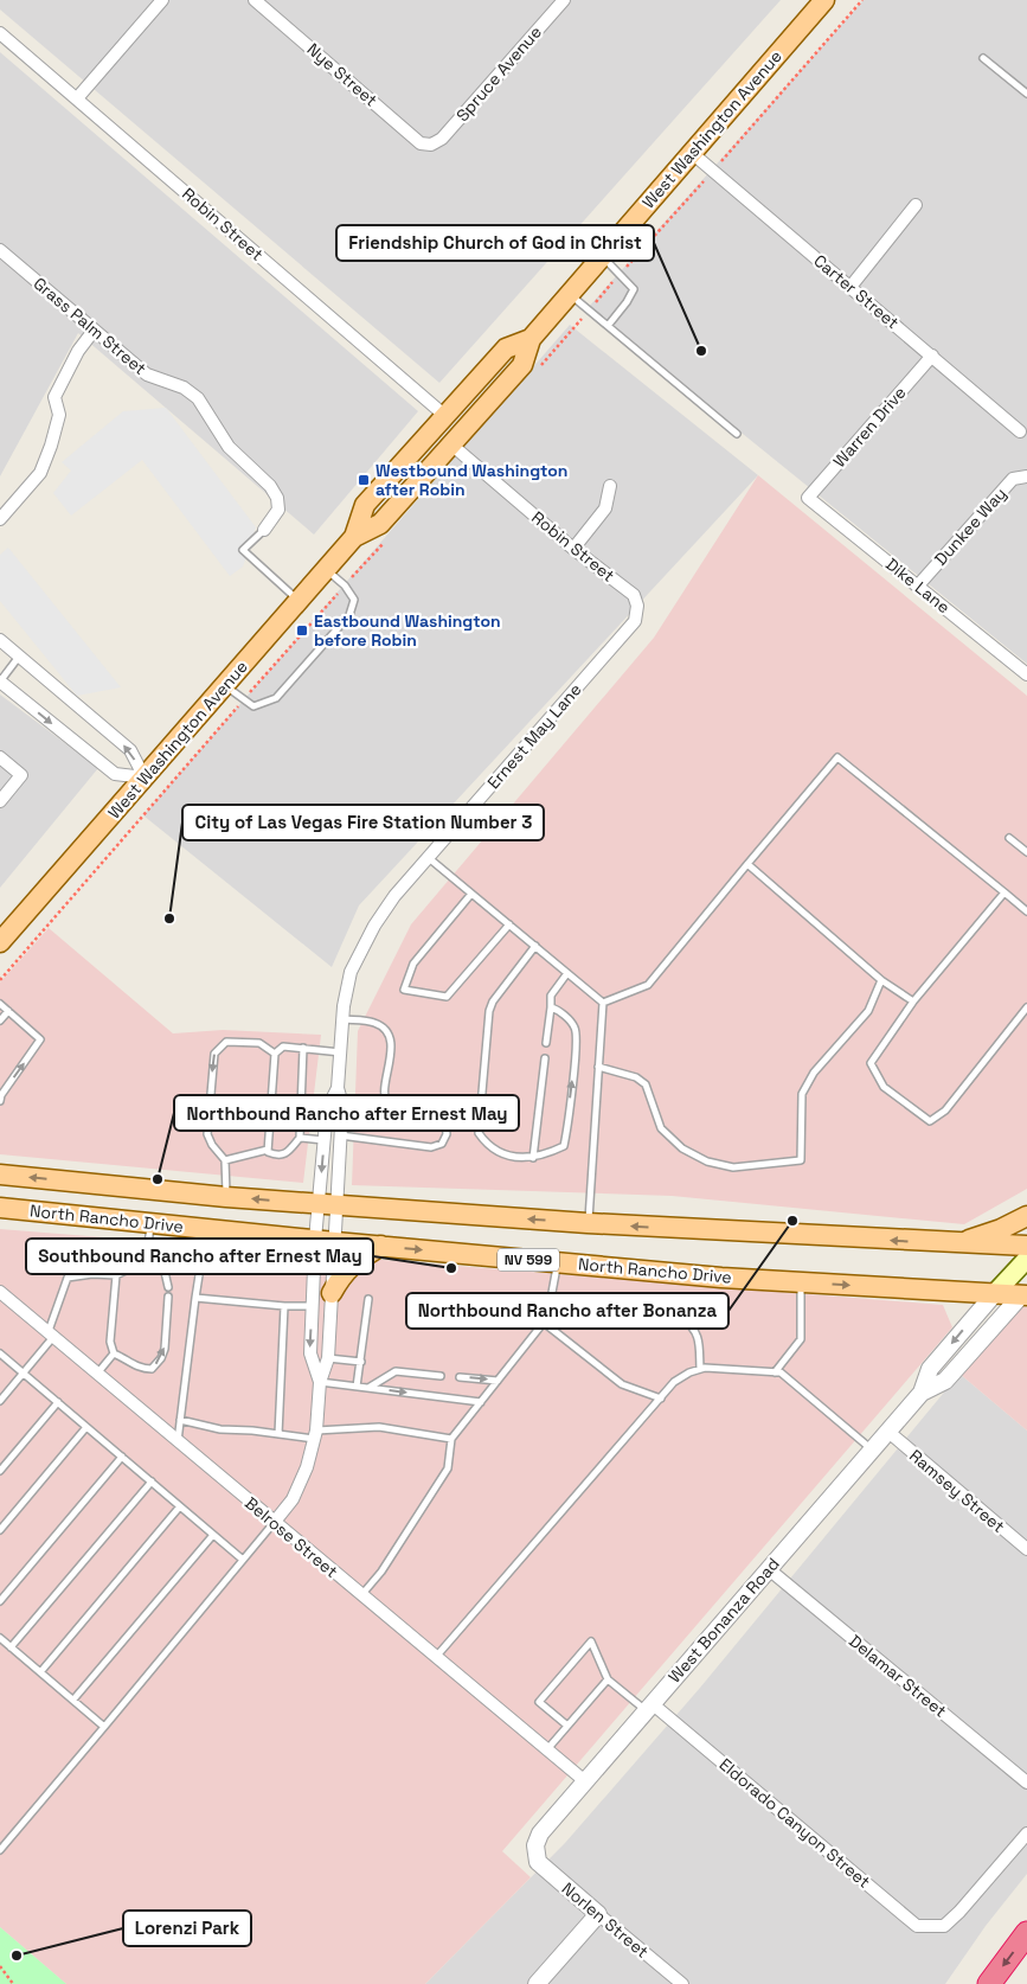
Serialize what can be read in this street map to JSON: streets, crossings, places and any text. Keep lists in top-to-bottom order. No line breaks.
{"streets":{"main road":["West Washington Avenue","North Rancho Drive","NV 599","West Bonanza Road"],"street":["Spruce Avenue","Nye Street","Robin Street","Carter Street","Grass Palm Street","Warren Drive","Dunkee Way","Dike Lane","Ernest May Lane","Ramsey Street","Belrose Street","Delamar Street","Eldorado Canyon Street","Norlen Street"]},"crossings":[["Spruce Avenue","Nye Street"],["West Washington Avenue","Robin Street"],["West Washington Avenue","Carter Street"],["Robin Street","Ernest May Lane"],["Carter Street","Warren Drive"],["Warren Drive","Dike Lane"],["Dunkee Way","Dike Lane"],["Ernest May Lane","North Rancho Drive"],["Ernest May Lane","Belrose Street"],["North Rancho Drive","West Bonanza Road"],["Ramsey Street","West Bonanza Road"],["Belrose Street","West Bonanza Road"],["West Bonanza Road","Delamar Street"],["West Bonanza Road","Eldorado Canyon Street"],["West Bonanza Road","Norlen Street"]],"places":{"other":["Friendship Church of God in Christ","City of Las Vegas Fire Station Number 3","Northbound Rancho after Ernest May","Northbound Rancho after Bonanza","Southbound Rancho after Ernest May","Lorenzi Park"],"transit":["Westbound Washington after Robin","Eastbound Washington before Robin"]}}
